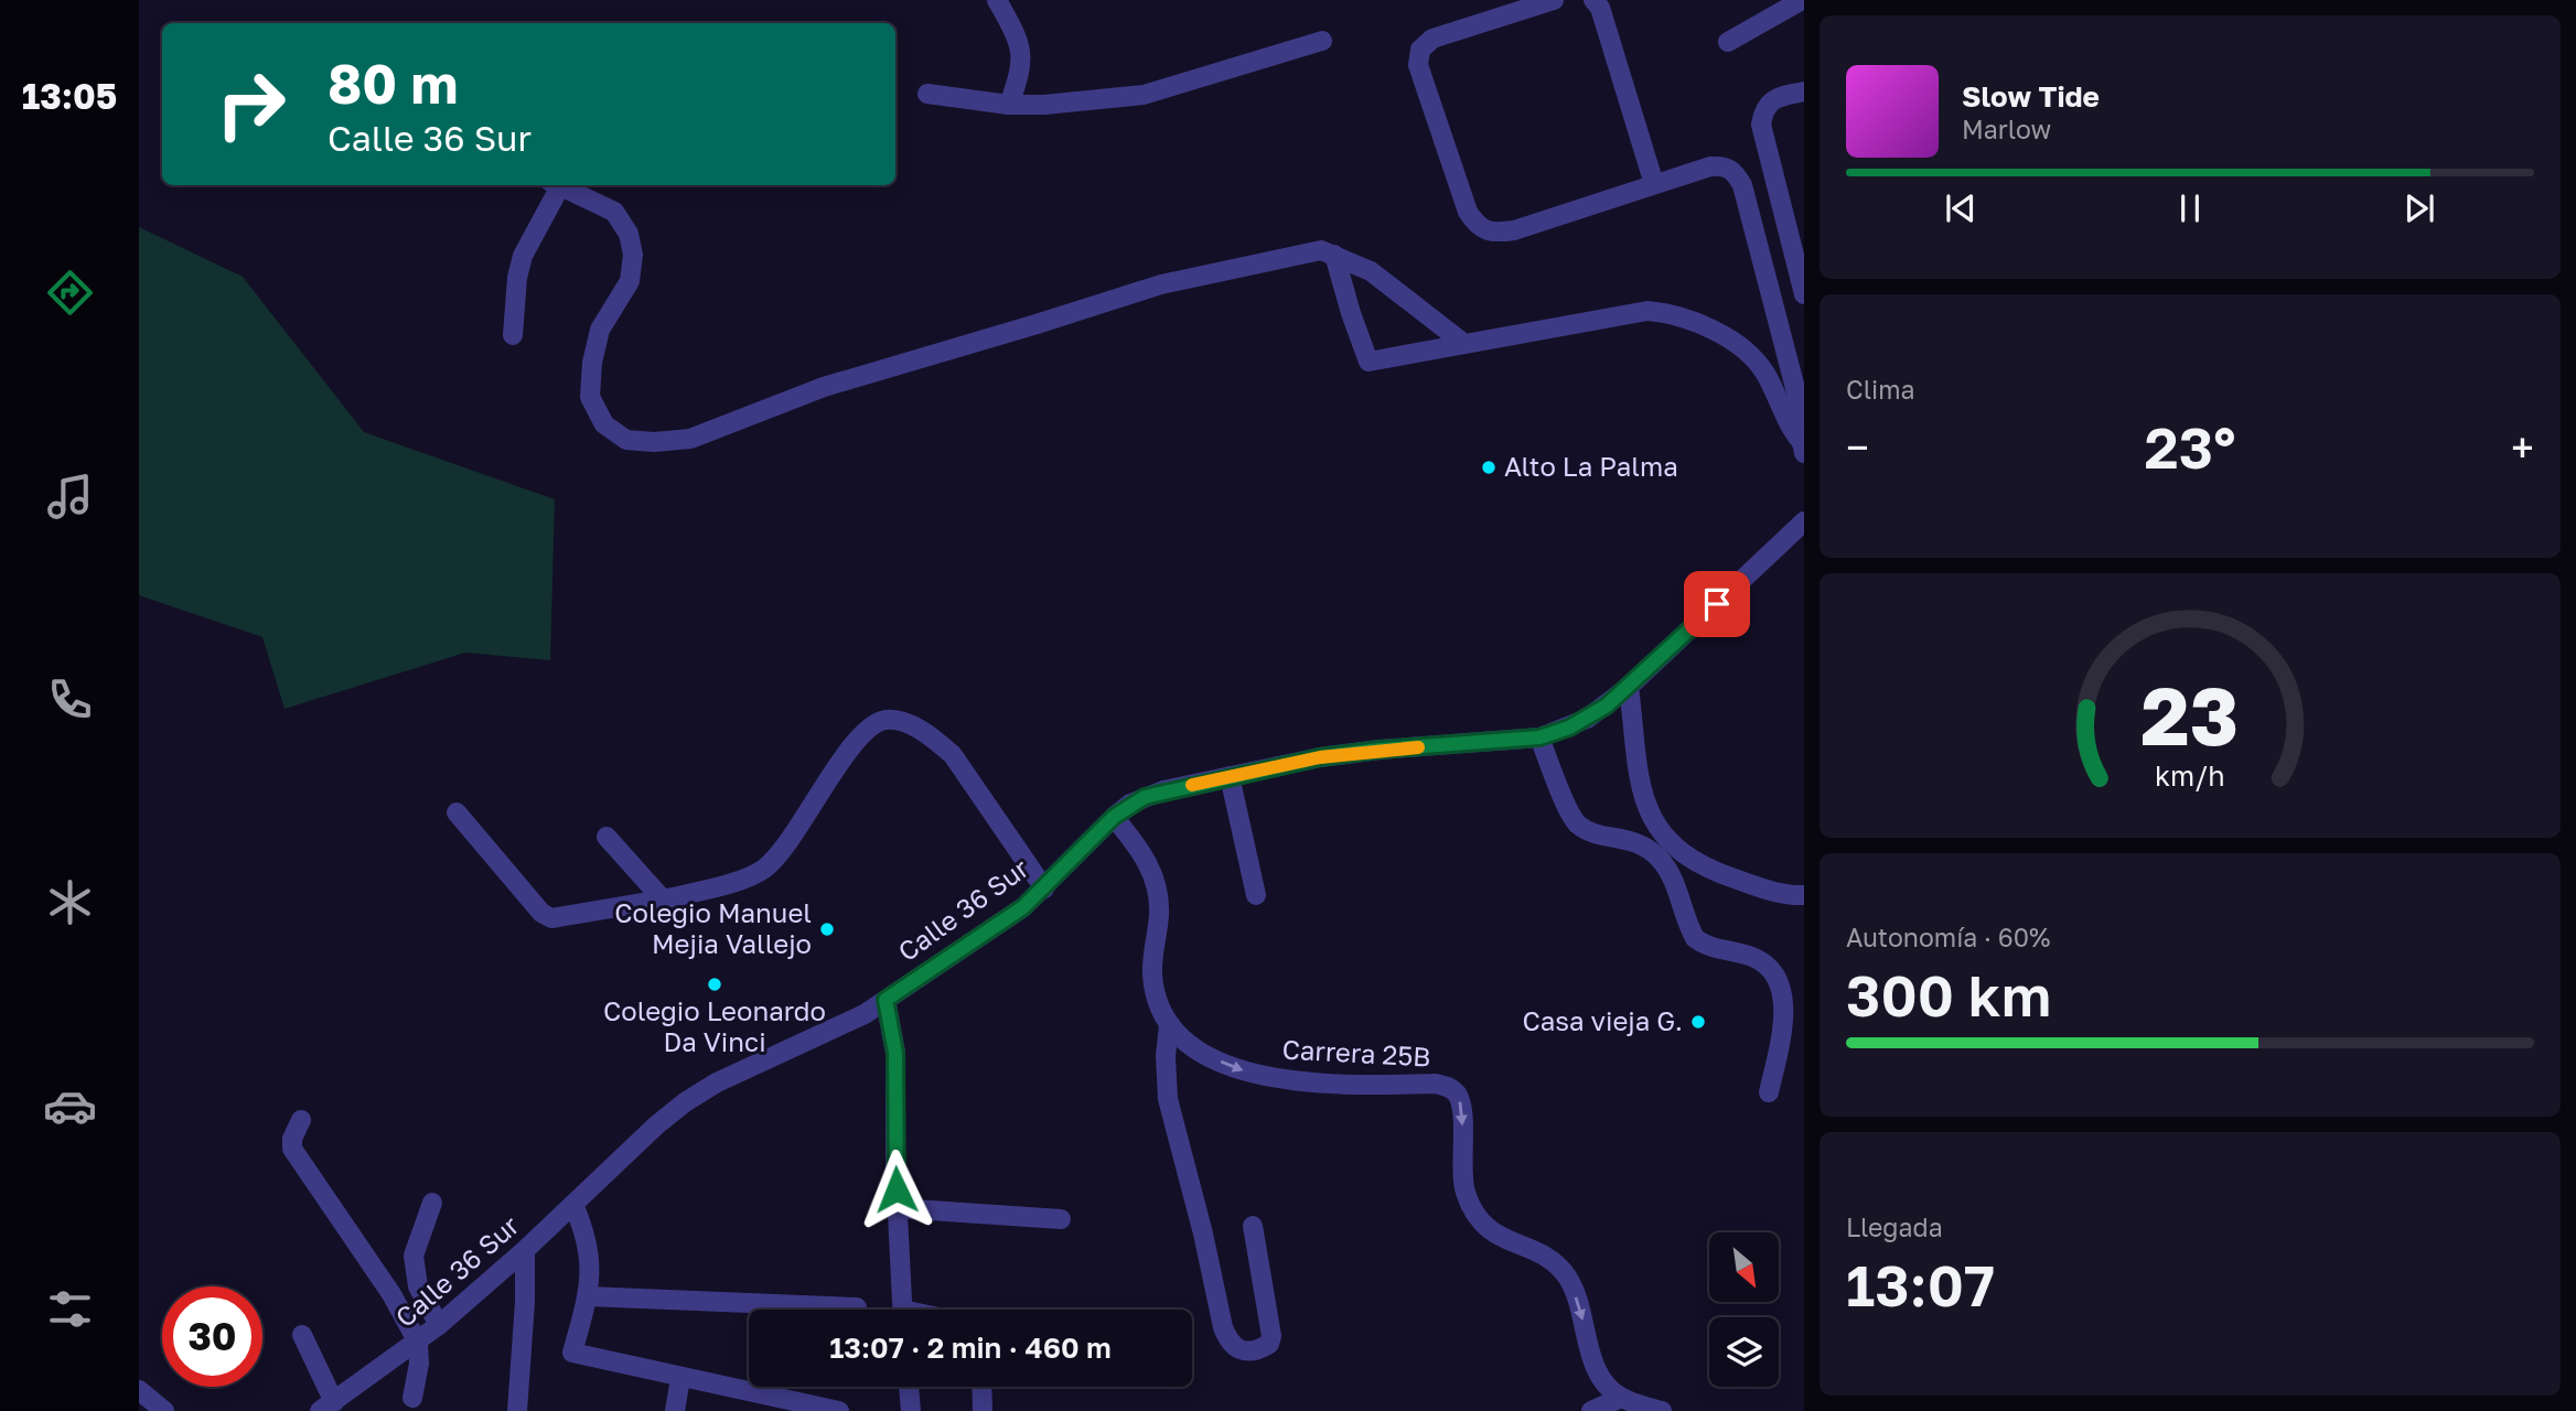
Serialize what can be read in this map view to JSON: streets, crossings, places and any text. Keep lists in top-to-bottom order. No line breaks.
{"streets":{"street":["Calle 36 Sur","Carrera 25B"]},"one_way":["Carrera 25B"],"places":["Alto La Palma","Colegio Manuel Mejia Vallejo","Colegio Leonardo Da Vinci","Casa vieja G."],"north":"bottom right","page":{"tabs":"13:05","turn":["80 m","Calle 36 Sur"],"song":["Slow Tide","Marlow"],"tile":["Clima",["Autonomía · 60%","300 km"],["Llegada","13:07"]],"heat":["−","23°","+"],"limit":"30","trip":"13:07 · 2 min · 460 m","gauge":["23","km/h"]}}
